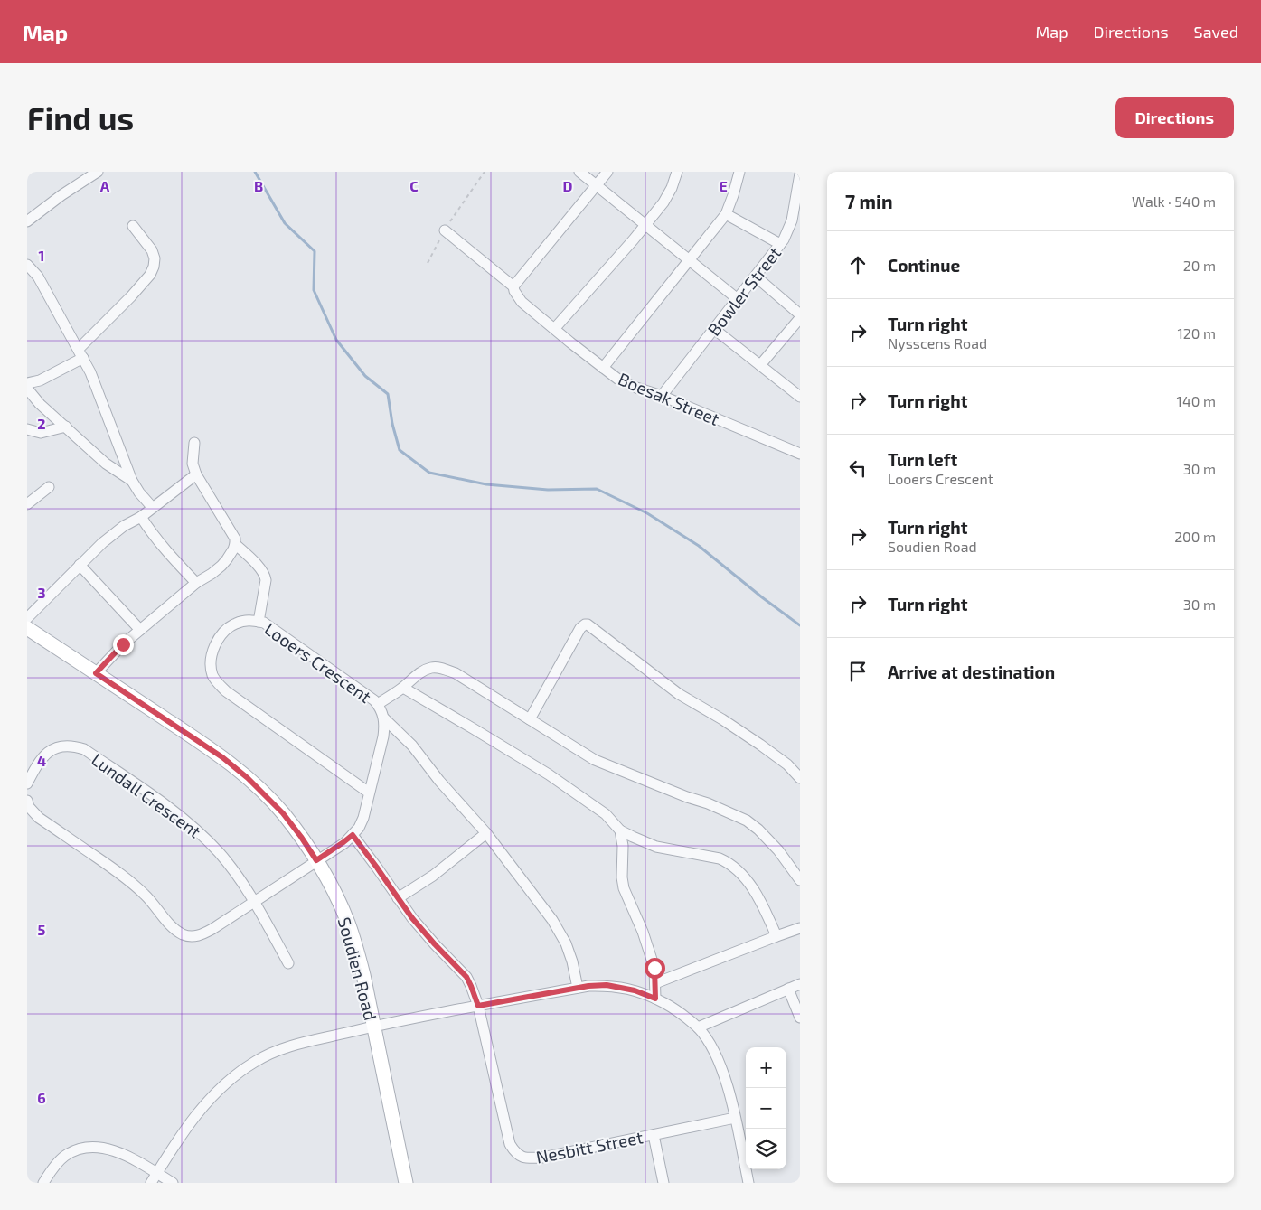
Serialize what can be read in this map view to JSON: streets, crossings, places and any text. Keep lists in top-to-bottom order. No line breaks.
{"streets":{"street":["Bowler Street","Boesak Street","Looers Crescent","Lundall Crescent","Soudien Road","Nesbitt Street"]},"crossings":[["Bowler Street","Boesak Street"],["Looers Crescent","Soudien Road"],["Looers Crescent","Nesbitt Street"]],"page":{"header":"Map","nav":["Map","Directions","Saved"],"buttons":"Directions","title":"Find us","heading":["7 min","Walk · 540 m"],"list":[["Continue","20 m"],["Turn right","Nysscens Road","120 m"],["Turn right","140 m"],["Turn left","Looers Crescent","30 m"],["Turn right","Soudien Road","200 m"],["Turn right","30 m"],"Arrive at destination"],"map_buttons":["+","−"]},"grid":{"columns":["A","B","C","D","E"],"rows":["1","2","3","4","5","6"]}}
